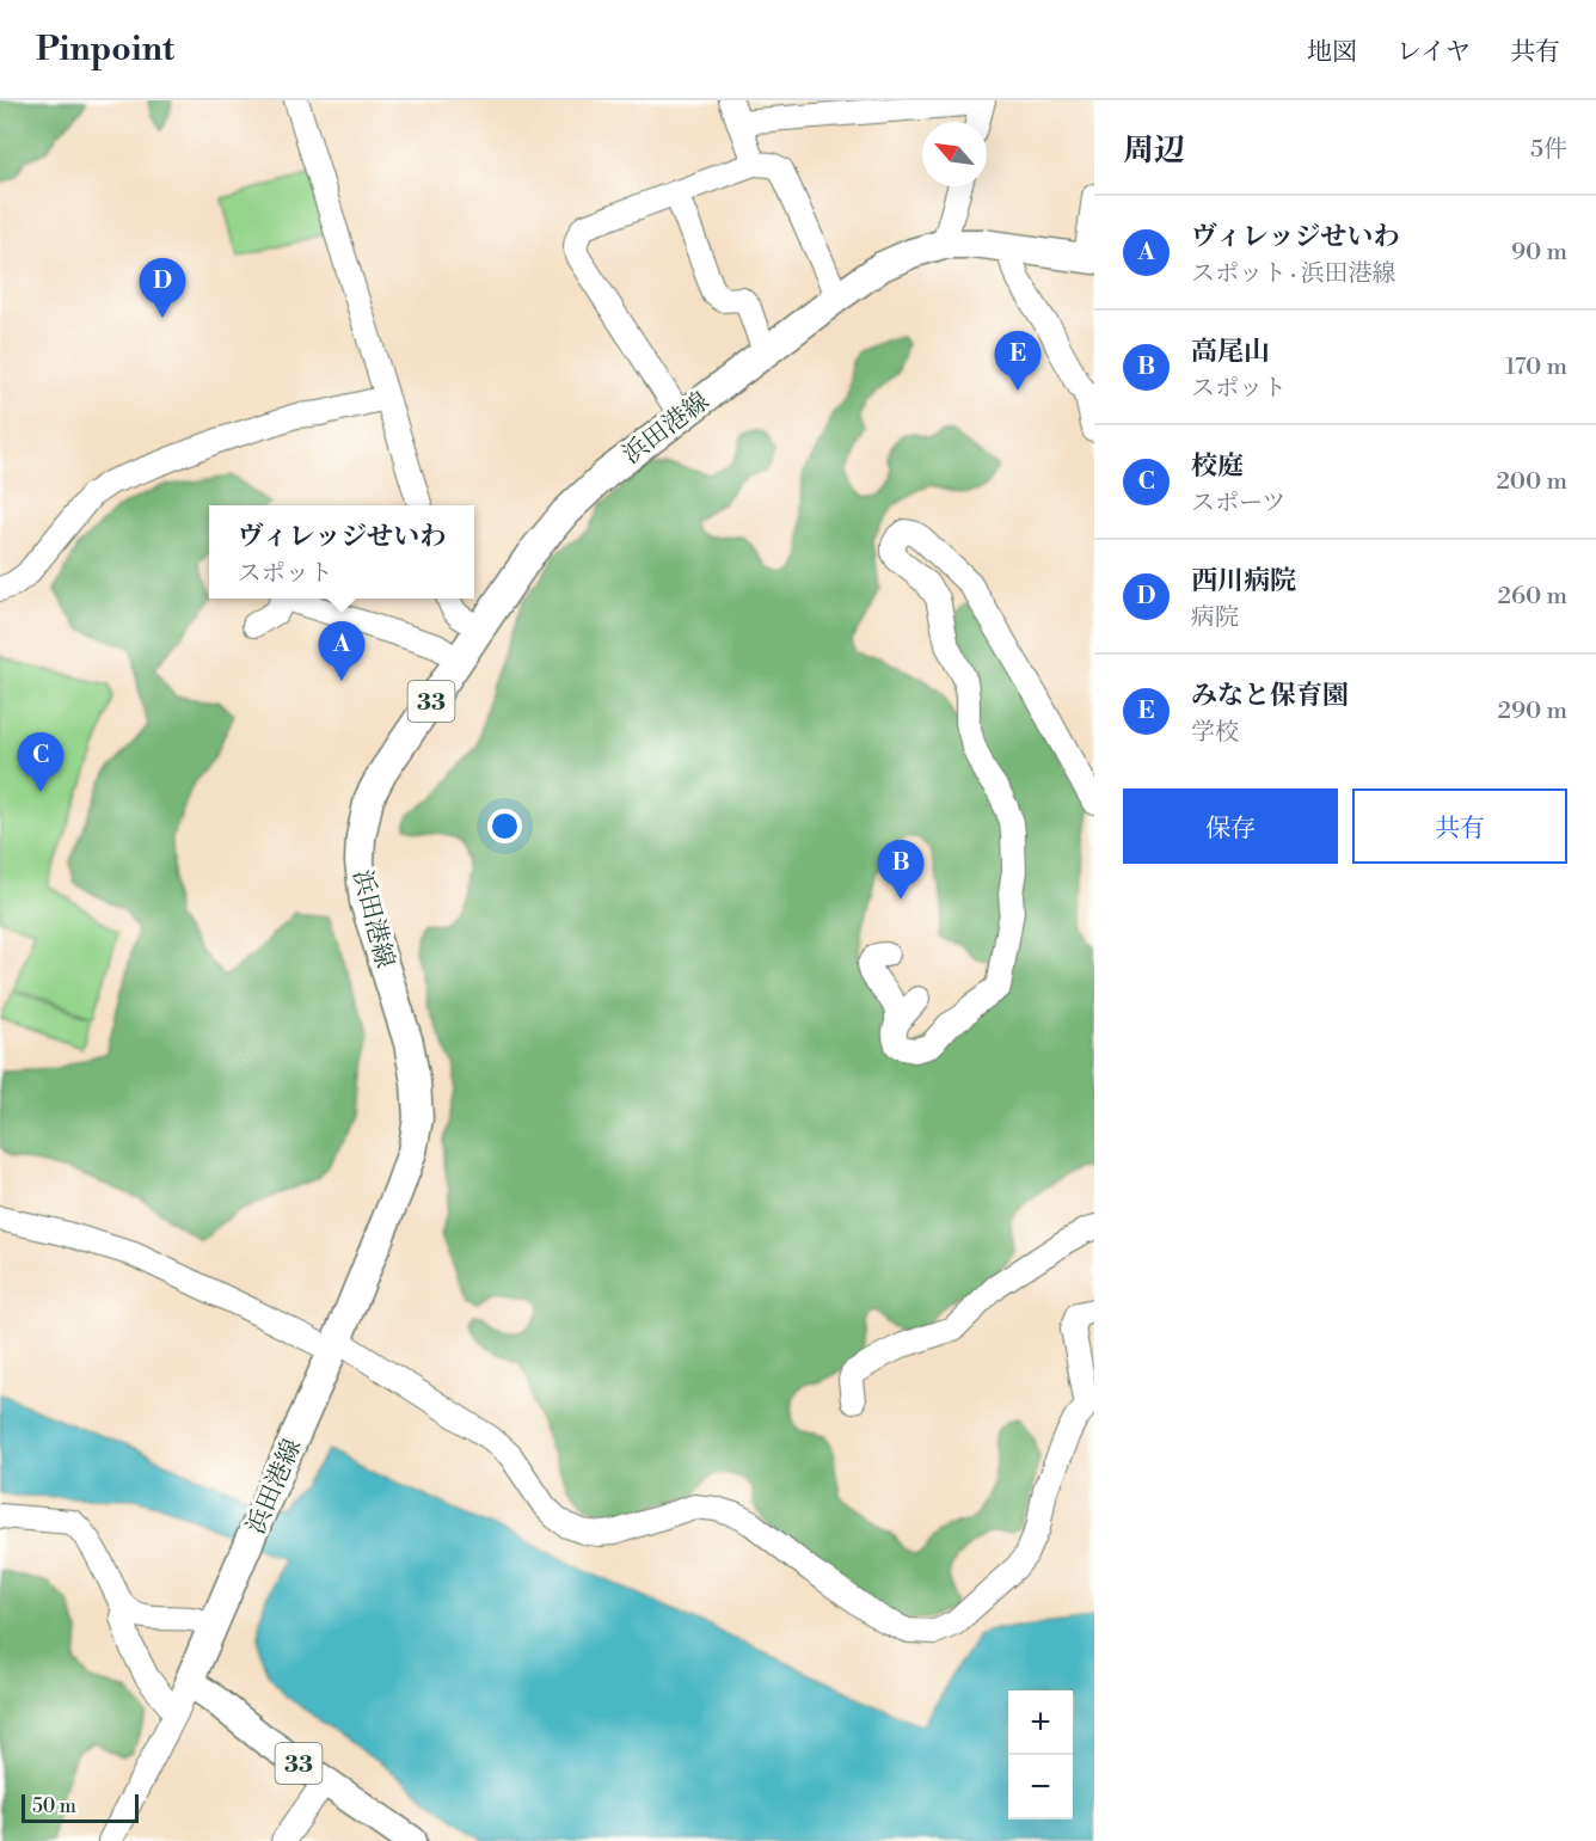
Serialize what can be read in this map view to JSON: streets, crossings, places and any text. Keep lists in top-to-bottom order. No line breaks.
{"streets":{"main road":["浜田港線","33"]},"crossings":[["浜田港線","33"]],"scale_bar":"50 m","north":"top left","page":{"header":"Pinpoint","nav":["地図","レイヤ","共有"],"heading":["周辺","5件"],"list":[{"mark":"A","name":"ヴィレッジせいわ","note":"スポット · 浜田港線","value":"90 m"},{"mark":"B","name":"高尾山","note":"スポット","value":"170 m"},{"mark":"C","name":"校庭","note":"スポーツ","value":"200 m"},{"mark":"D","name":"西川病院","note":"病院","value":"260 m"},{"mark":"E","name":"みなと保育園","note":"学校","value":"290 m"}],"pins":["D","E","A","C","B"],"popup":["ヴィレッジせいわ","スポット"],"buttons":["保存","共有"],"map_buttons":["+","−"],"scale":"50 m"}}
